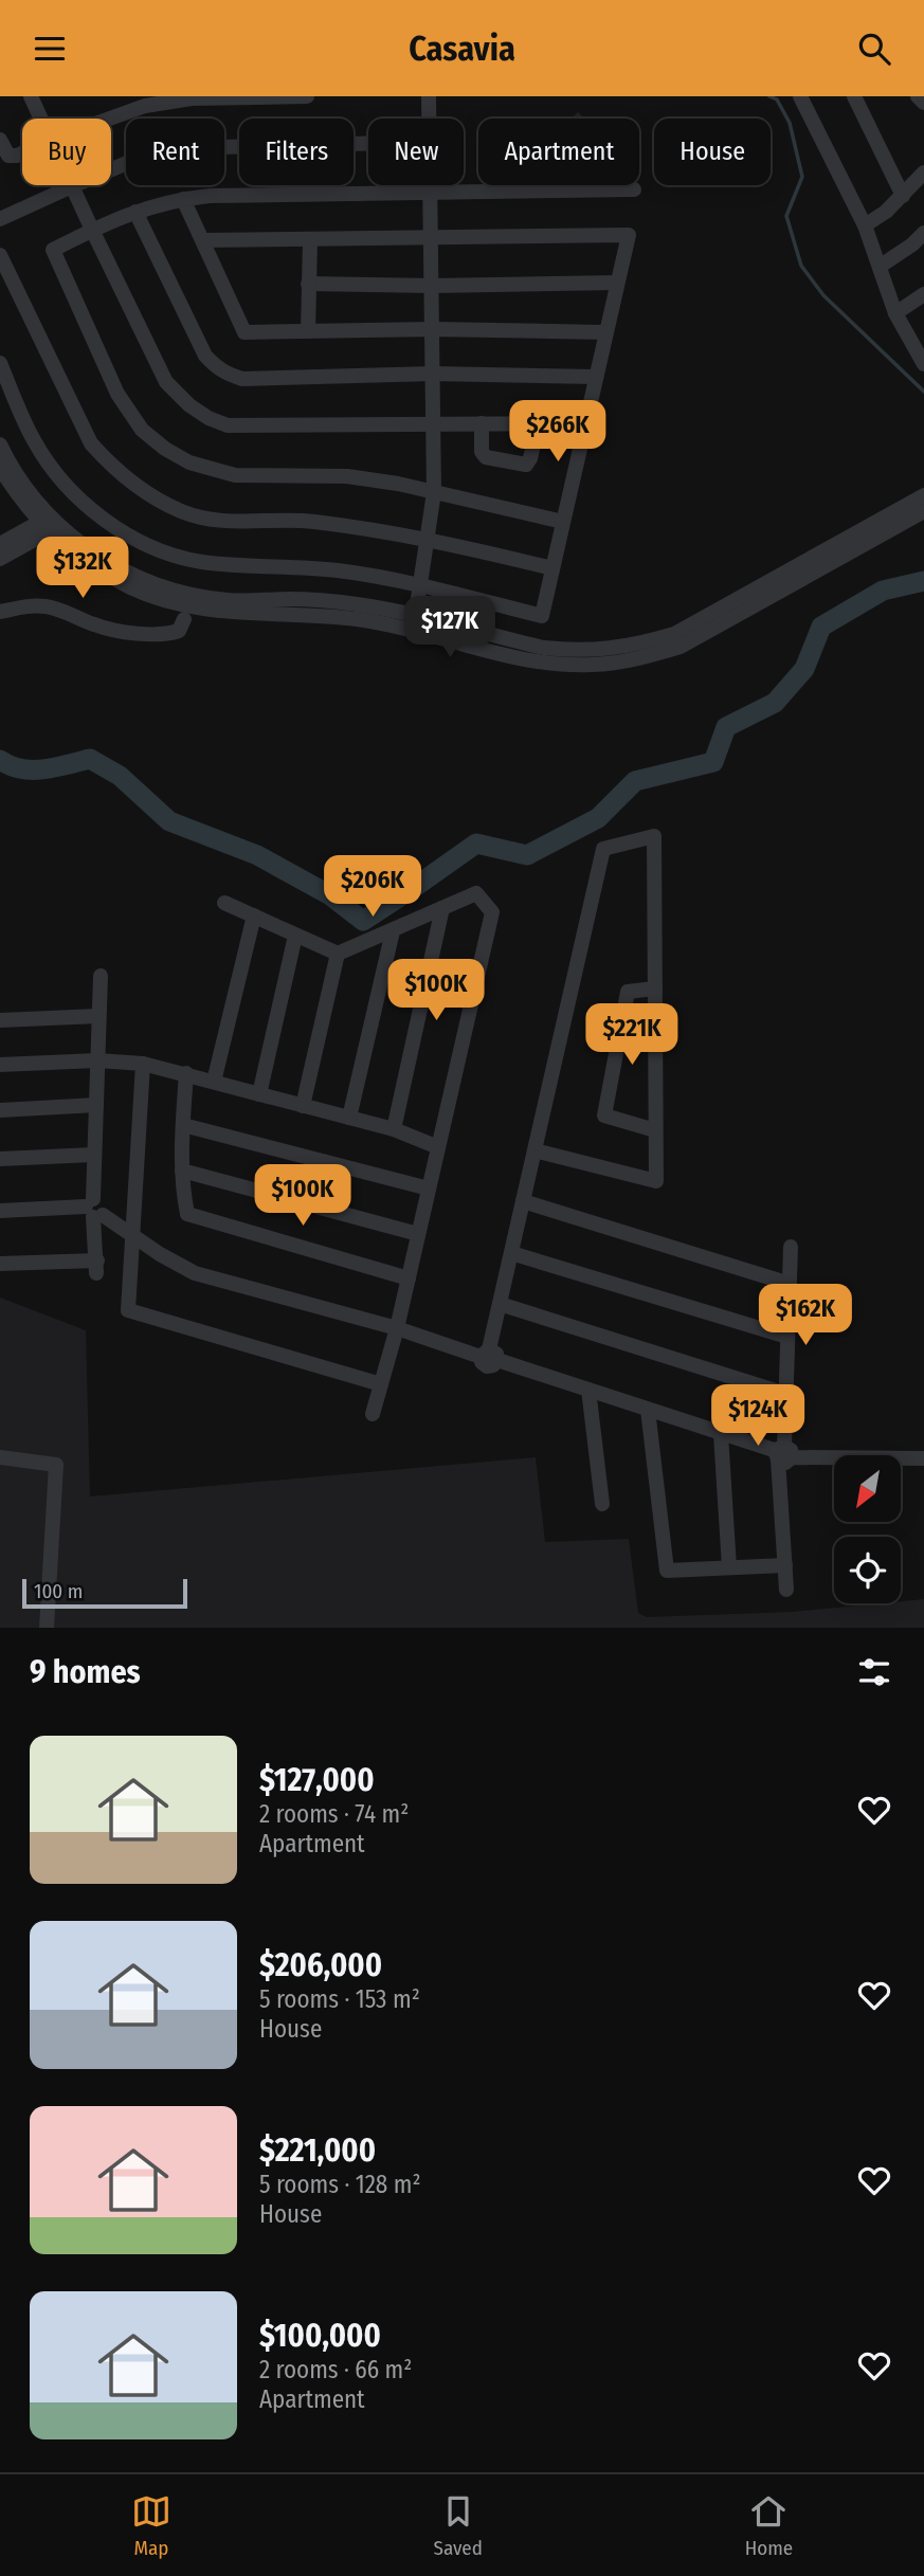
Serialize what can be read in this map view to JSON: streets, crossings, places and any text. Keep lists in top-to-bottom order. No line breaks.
{"scale_bar":"100 m","north":"bottom left","page":{"header":"Casavia","chip":["Buy","Rent","Filters","New","Apartment","House"],"price":["$266K","$132K","$127K","$206K","$100K","$221K","$100K","$162K","$124K"],"scale":"100 m","heading":"9 homes","list":[{"name":"$127,000","note":"2 rooms · 74 m² · Apartment"},{"name":"$206,000","note":"5 rooms · 153 m² · House"},{"name":"$221,000","note":"5 rooms · 128 m² · House"},{"name":"$100,000","note":"2 rooms · 66 m² · Apartment"}],"tabs":["Map","Saved","Home"]}}
